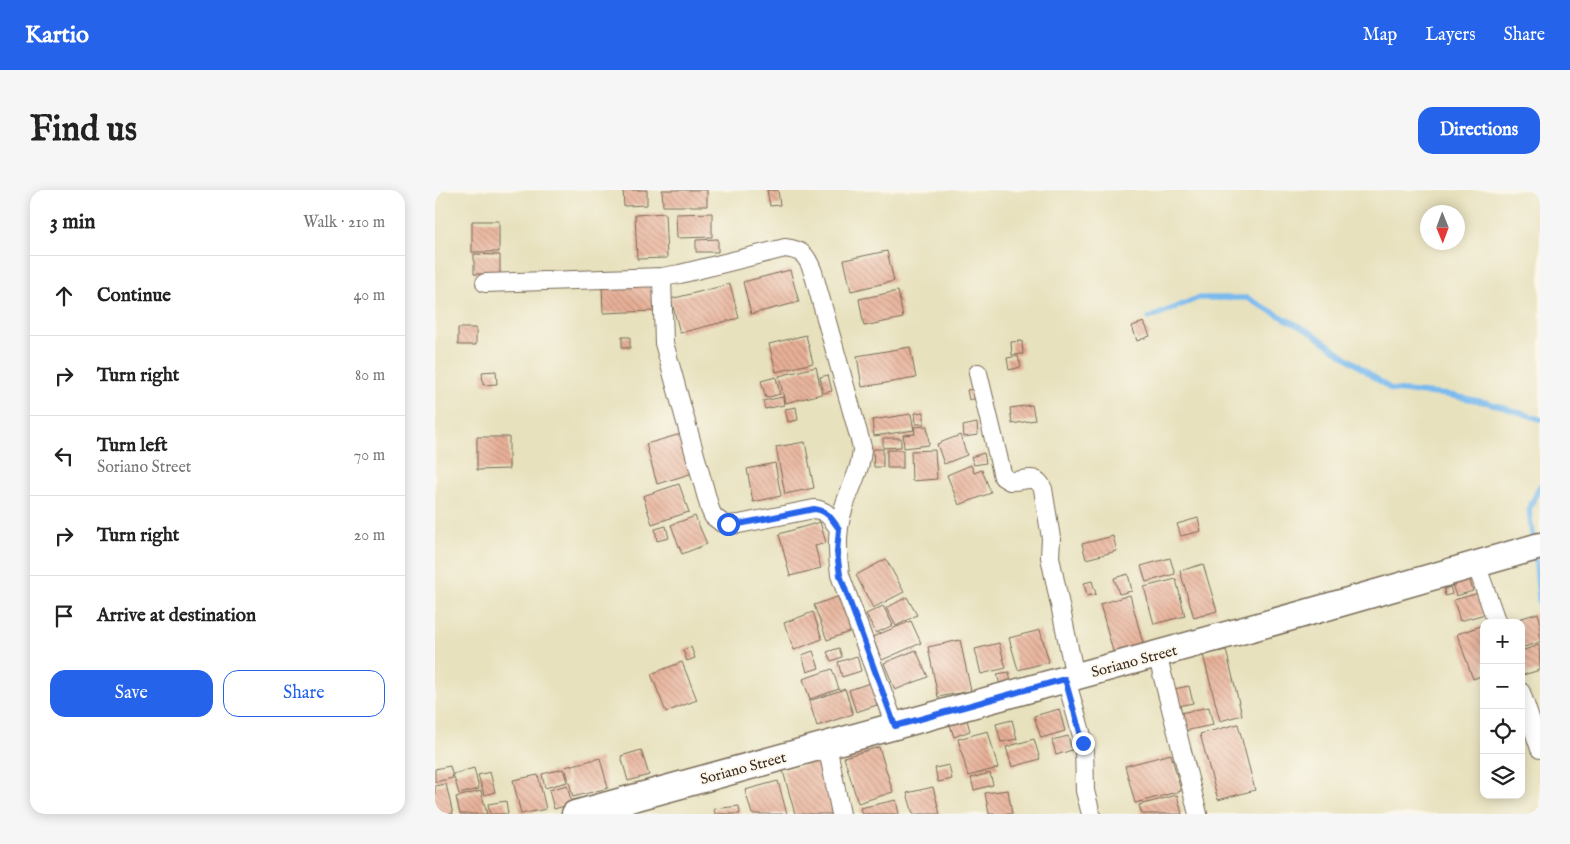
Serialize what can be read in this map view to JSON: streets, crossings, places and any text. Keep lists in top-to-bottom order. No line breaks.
{"streets":{"main road":["Soriano Street"]},"north":"bottom","page":{"header":"Kartio","nav":["Map","Layers","Share"],"buttons":["Directions",["Save","Share"]],"title":"Find us","heading":["3 min","Walk · 210 m"],"list":[["Continue","40 m"],["Turn right","80 m"],["Turn left","Soriano Street","70 m"],["Turn right","20 m"],"Arrive at destination"],"map_buttons":["+","−"]}}
